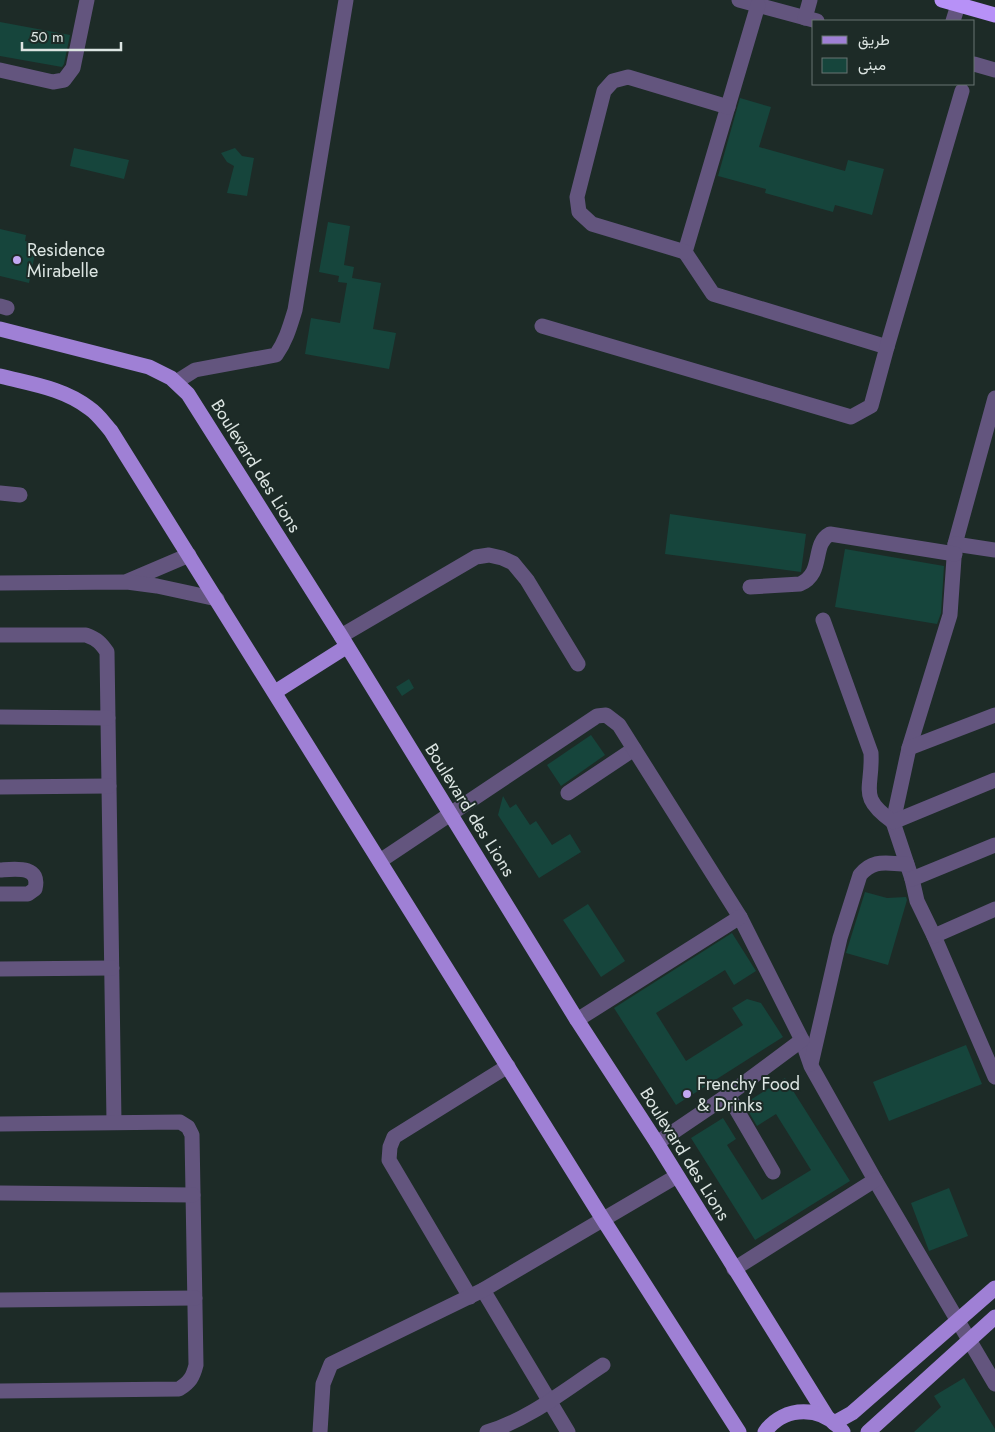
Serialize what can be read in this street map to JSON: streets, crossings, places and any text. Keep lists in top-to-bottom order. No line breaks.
{"streets":{"main road":["Boulevard des Lions"]},"places":["Residence Mirabelle","Frenchy Food & Drinks"],"legend":["طريق","مبنى"],"scale_bar":"50 m"}
